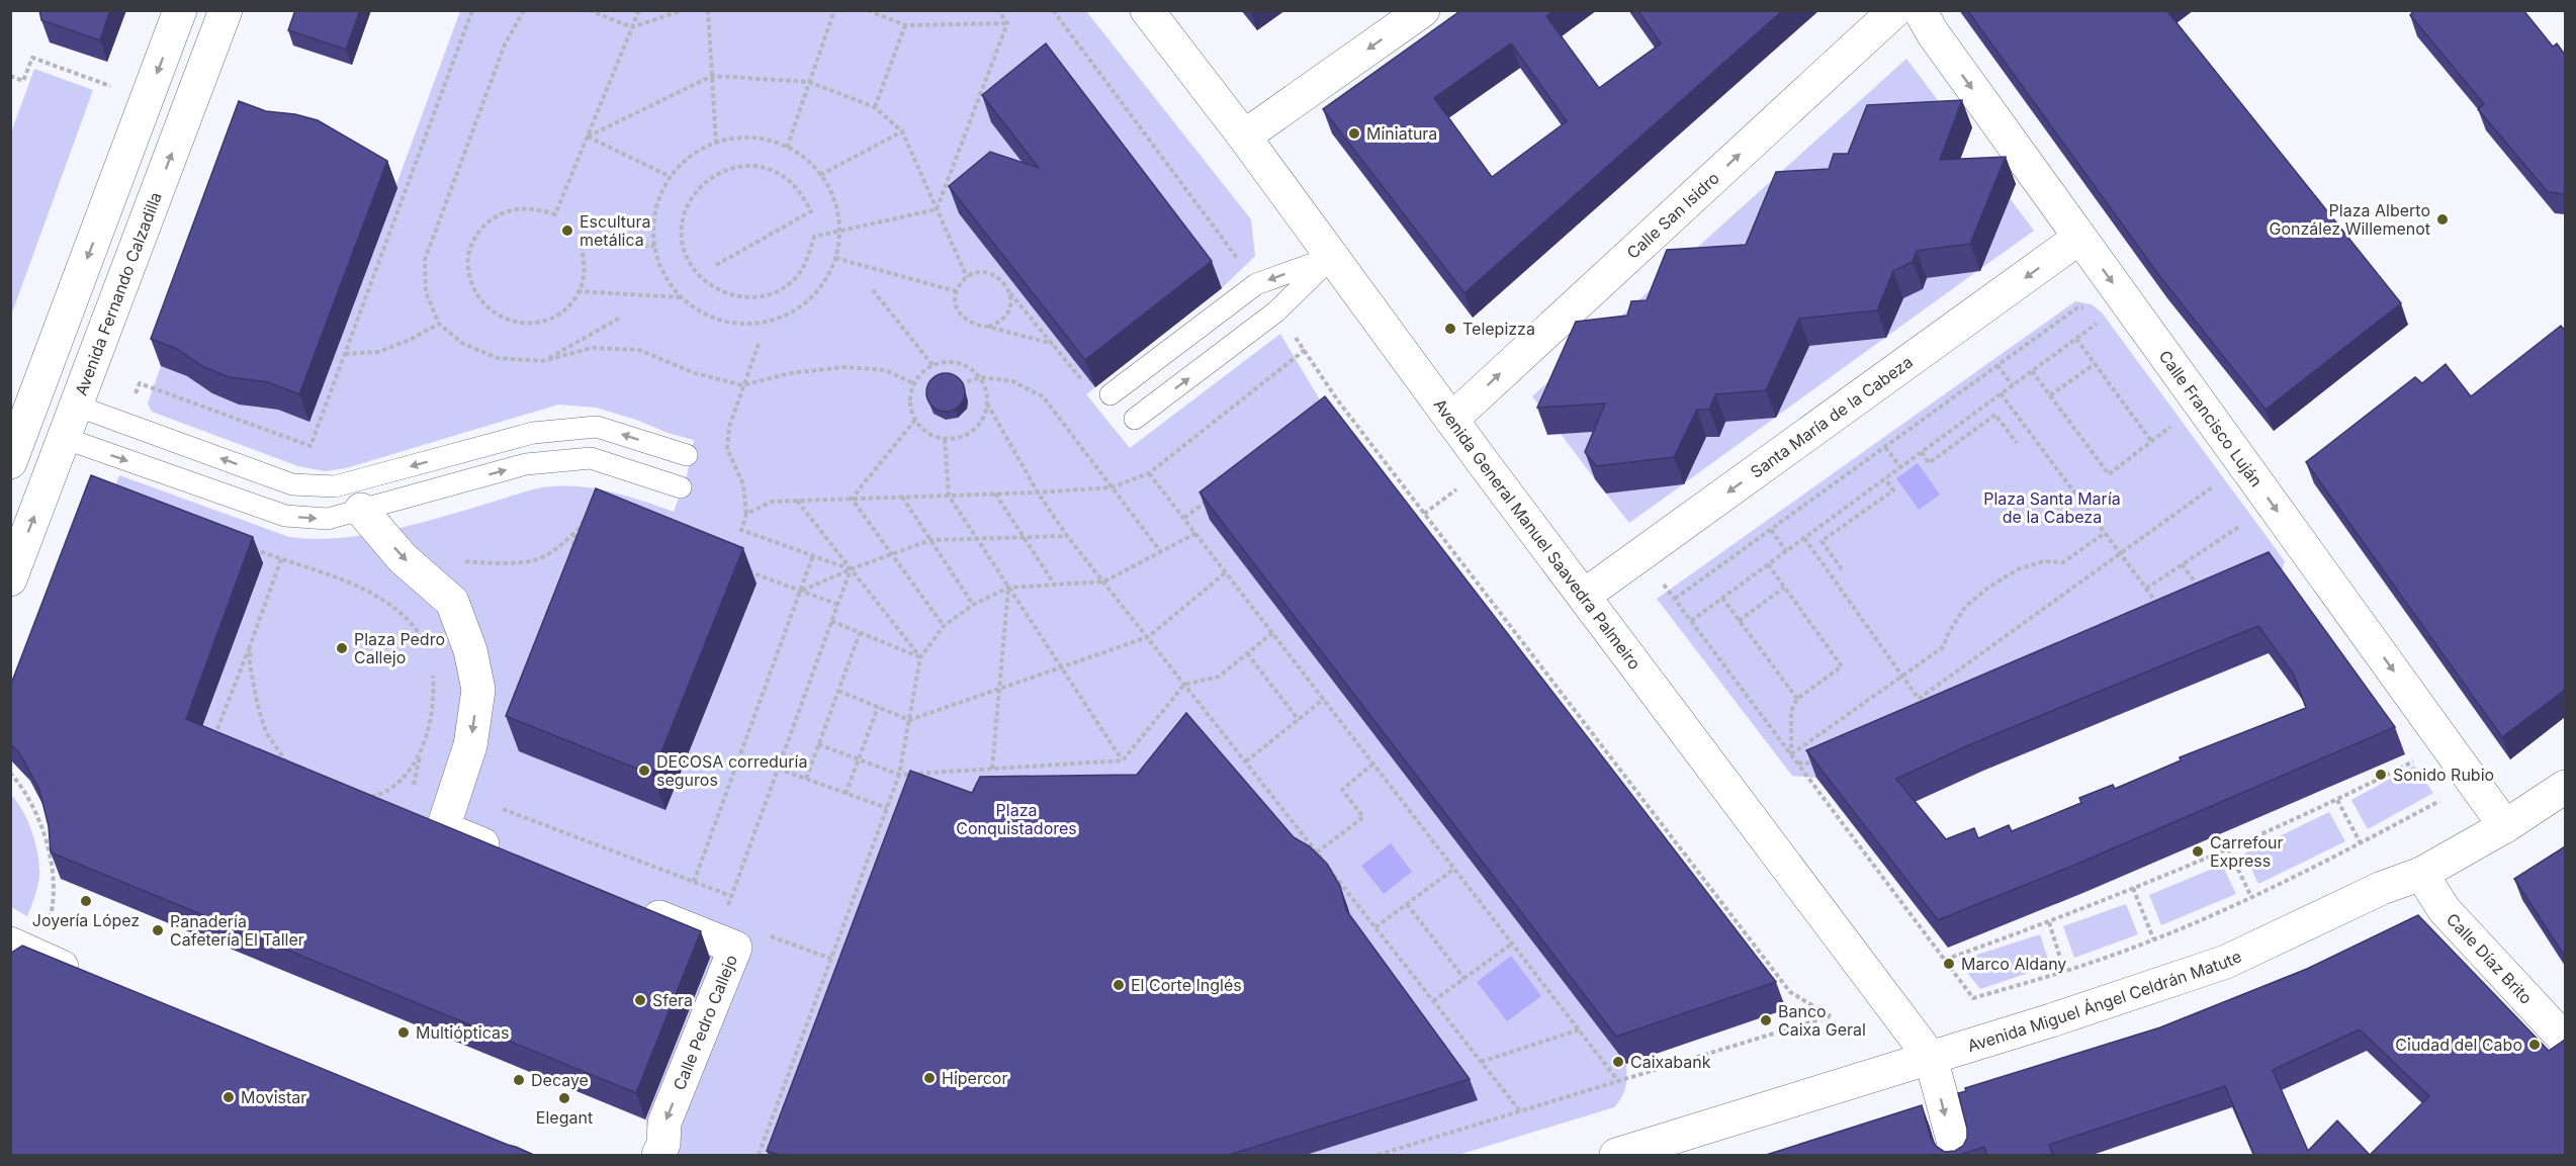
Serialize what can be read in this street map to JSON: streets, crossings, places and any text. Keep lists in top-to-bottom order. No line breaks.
{"streets":{"street":["Calle San Isidro","Avenida Fernando Calzadilla","Santa María de la Cabeza","Calle Francisco Luján","Avenida General Manuel Saavedra Palmeiro","Calle Díaz Brito","Avenida Miguel Ángel Celdrán Matute","Calle Pedro Callejo"]},"crossings":[["Calle San Isidro","Avenida General Manuel Saavedra Palmeiro"],["Santa María de la Cabeza","Calle Francisco Luján"],["Santa María de la Cabeza","Avenida General Manuel Saavedra Palmeiro"],["Calle Francisco Luján","Avenida Miguel Ángel Celdrán Matute"],["Avenida General Manuel Saavedra Palmeiro","Avenida Miguel Ángel Celdrán Matute"],["Calle Díaz Brito","Avenida Miguel Ángel Celdrán Matute"]],"one_way":["Calle San Isidro","Santa María de la Cabeza","Calle Francisco Luján"],"parks":["Plaza Santa María de la Cabeza","Plaza Conquistadores"],"places":["Miniatura","Plaza Alberto González Willemenot","Escultura metálica","Telepizza","Plaza Pedro Callejo","DECOSA correduría seguros","Sonido Rubio","Carrefour Express","Joyería López","Panadería Cafetería El Taller","Marco Aldany","El Corte Inglés","Sfera","Banco Caixa Geral","Multiópticas","Ciudad del Cabo","Caixabank","Hipercor","Decaye","Movistar","Elegant"]}
